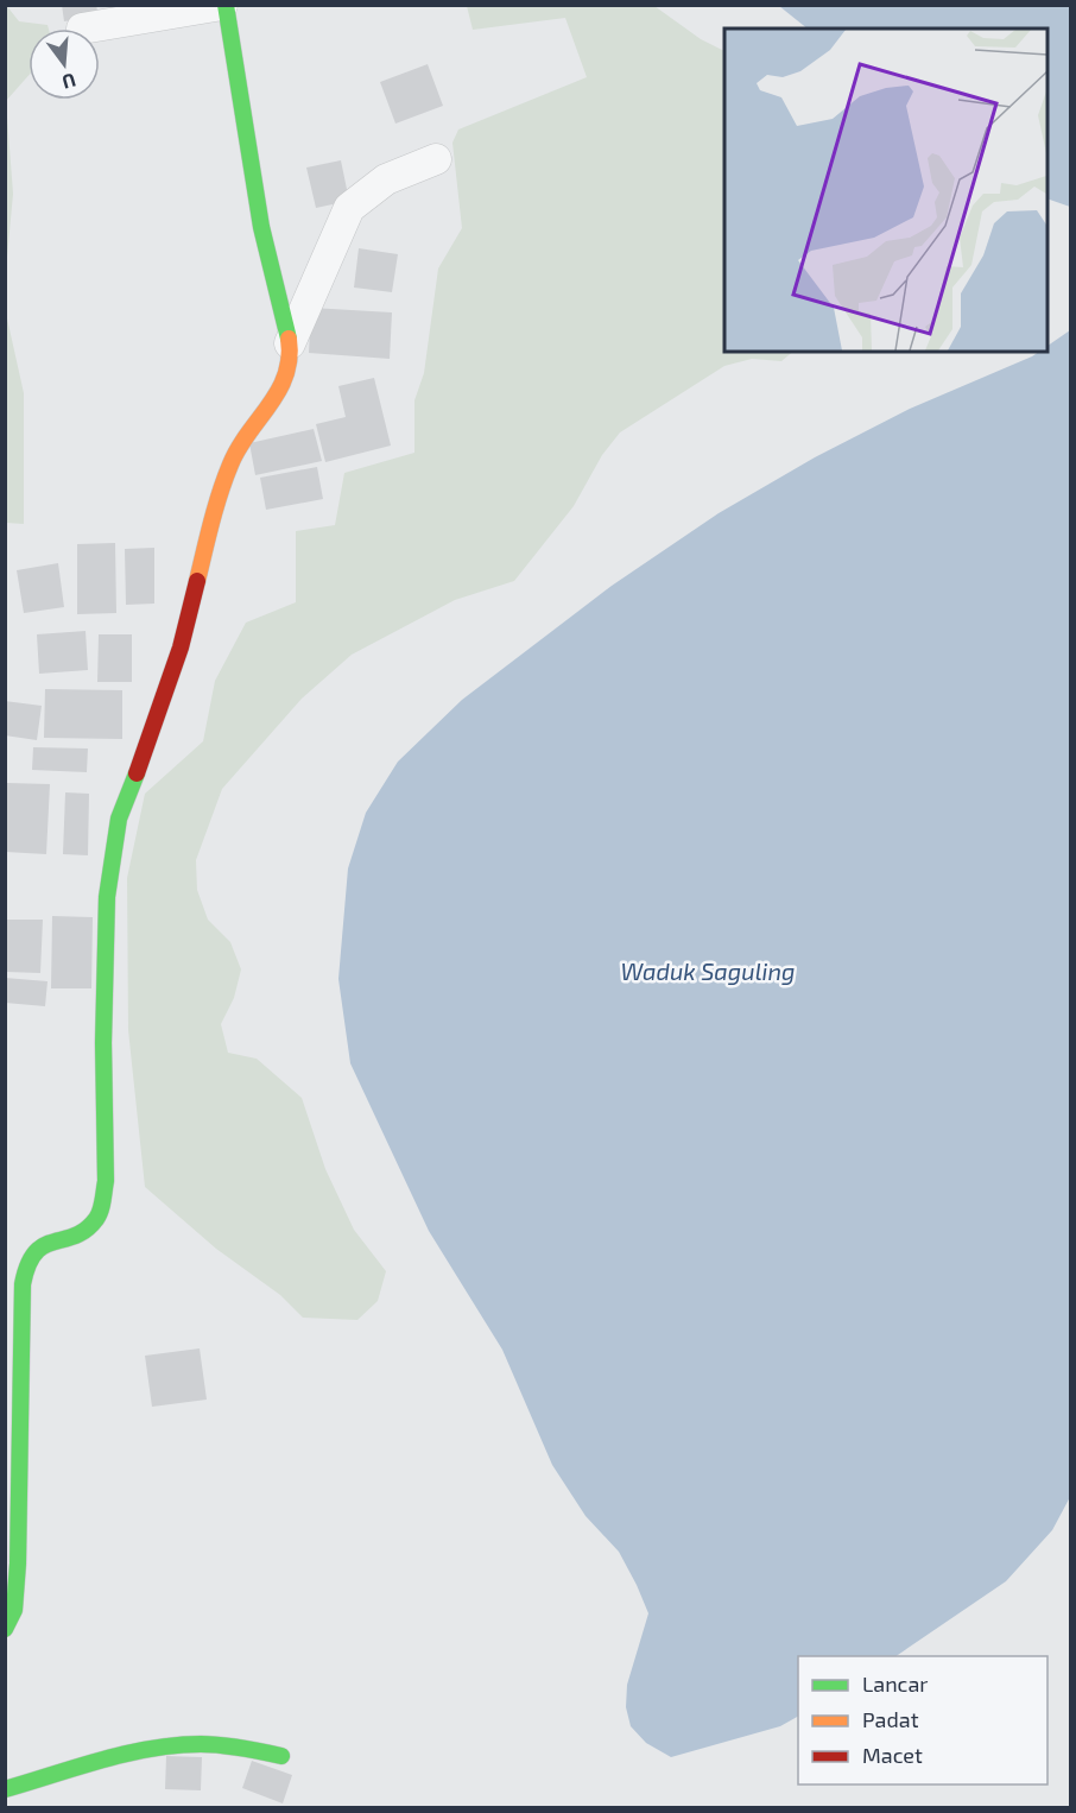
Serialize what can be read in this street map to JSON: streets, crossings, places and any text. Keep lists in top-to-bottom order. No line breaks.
{"water":["Waduk Saguling"],"legend":["Lancar","Padat","Macet"],"north":"bottom"}
